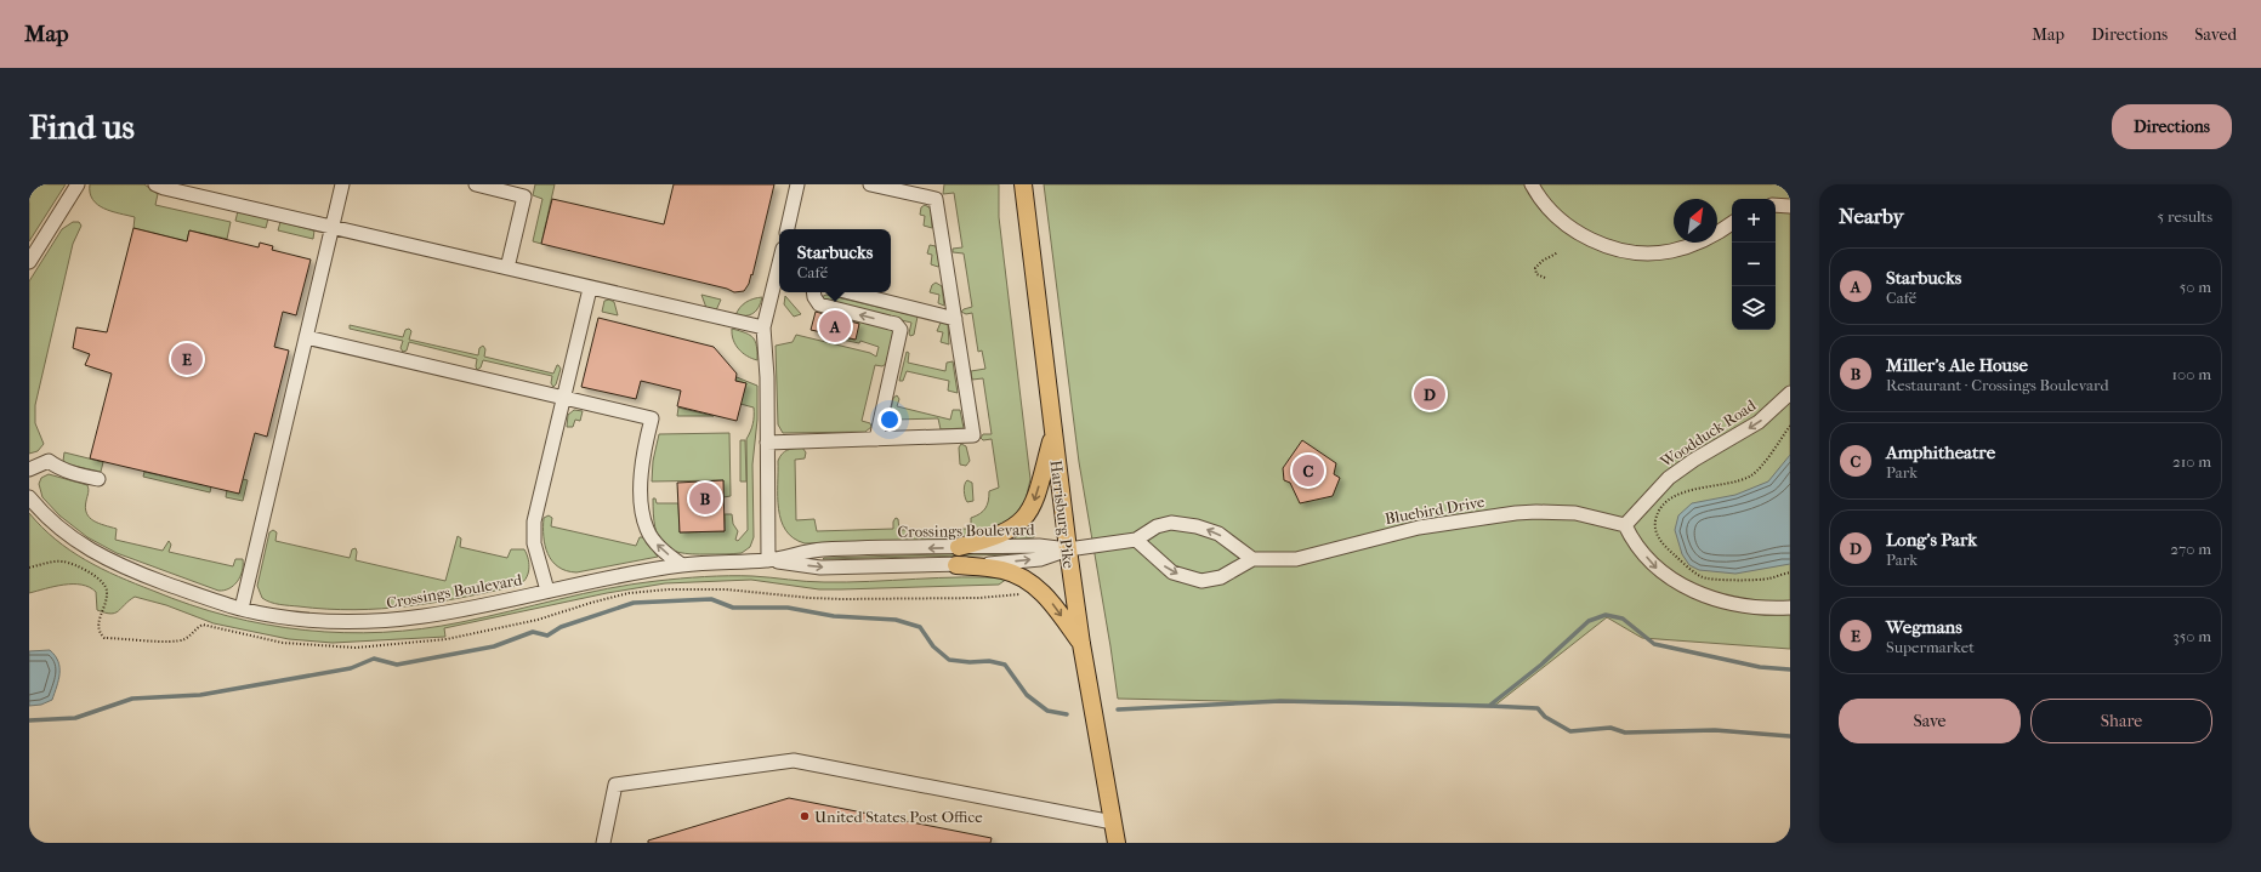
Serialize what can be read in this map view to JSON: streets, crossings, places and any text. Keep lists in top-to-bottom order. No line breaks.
{"streets":{"main road":["Harrisburg Pike"],"street":["Woodduck Road","Bluebird Drive","Crossings Boulevard"]},"crossings":[["Woodduck Road","Bluebird Drive"],["Harrisburg Pike","Crossings Boulevard"]],"one_way":["Woodduck Road"],"places":["United States Post Office"],"north":"top right","page":{"header":"Map","nav":["Map","Directions","Saved"],"buttons":["Directions",["Save","Share"]],"title":"Find us","heading":["Nearby","5 results"],"map_buttons":["+","−"],"popup":["Starbucks","Café"],"list":[{"mark":"A","name":"Starbucks","note":"Café","value":"50 m"},{"mark":"B","name":"Miller's Ale House","note":"Restaurant · Crossings Boulevard","value":"100 m"},{"mark":"C","name":"Amphitheatre","note":"Park","value":"210 m"},{"mark":"D","name":"Long's Park","note":"Park","value":"270 m"},{"mark":"E","name":"Wegmans","note":"Supermarket","value":"350 m"}],"pins":["A","E","D","C","B"]}}
